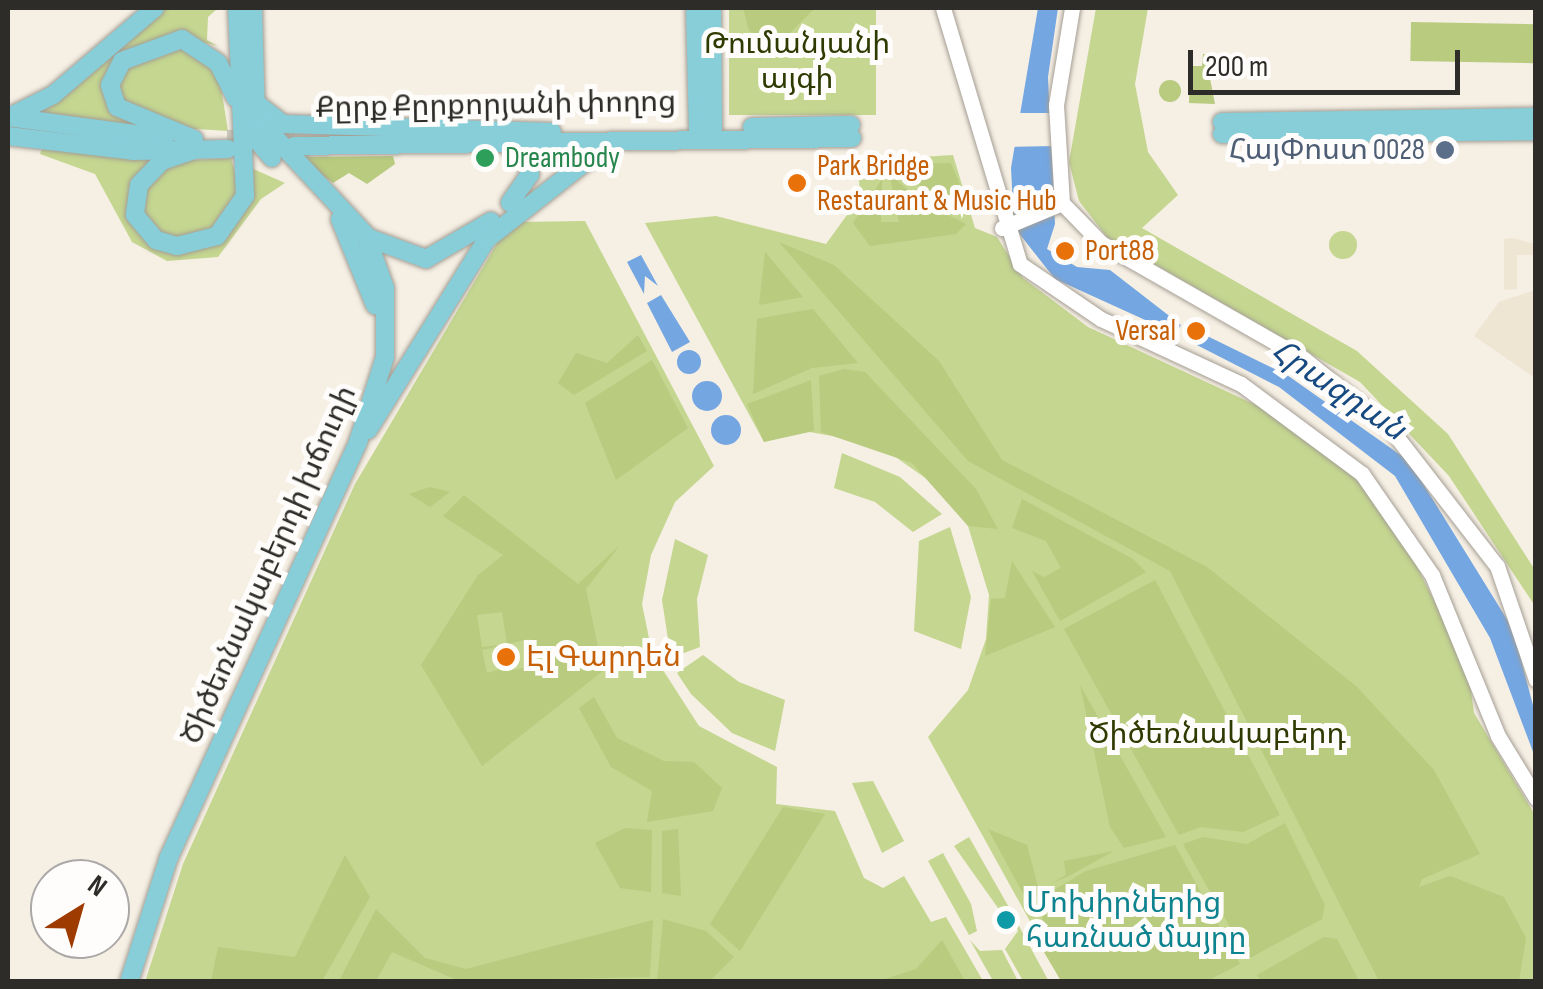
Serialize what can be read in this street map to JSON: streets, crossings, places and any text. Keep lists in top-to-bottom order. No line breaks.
{"streets":{"main road":["Քըրք Քըրքորյանի փողոց","Ծիծեռնակաբերդի խճուղի"]},"water":["Հրազդան"],"parks":["Թումանյանի այգի","Ծիծեռնակաբերդ"],"places":["ՀայՓոստ 0028","Dreambody","Park Bridge Restaurant & Music Hub","Port88","Versal","Էլ Գարդեն","Մոխիրներից հառնած մայրը"],"scale_bar":"200 m","north":"top right"}
